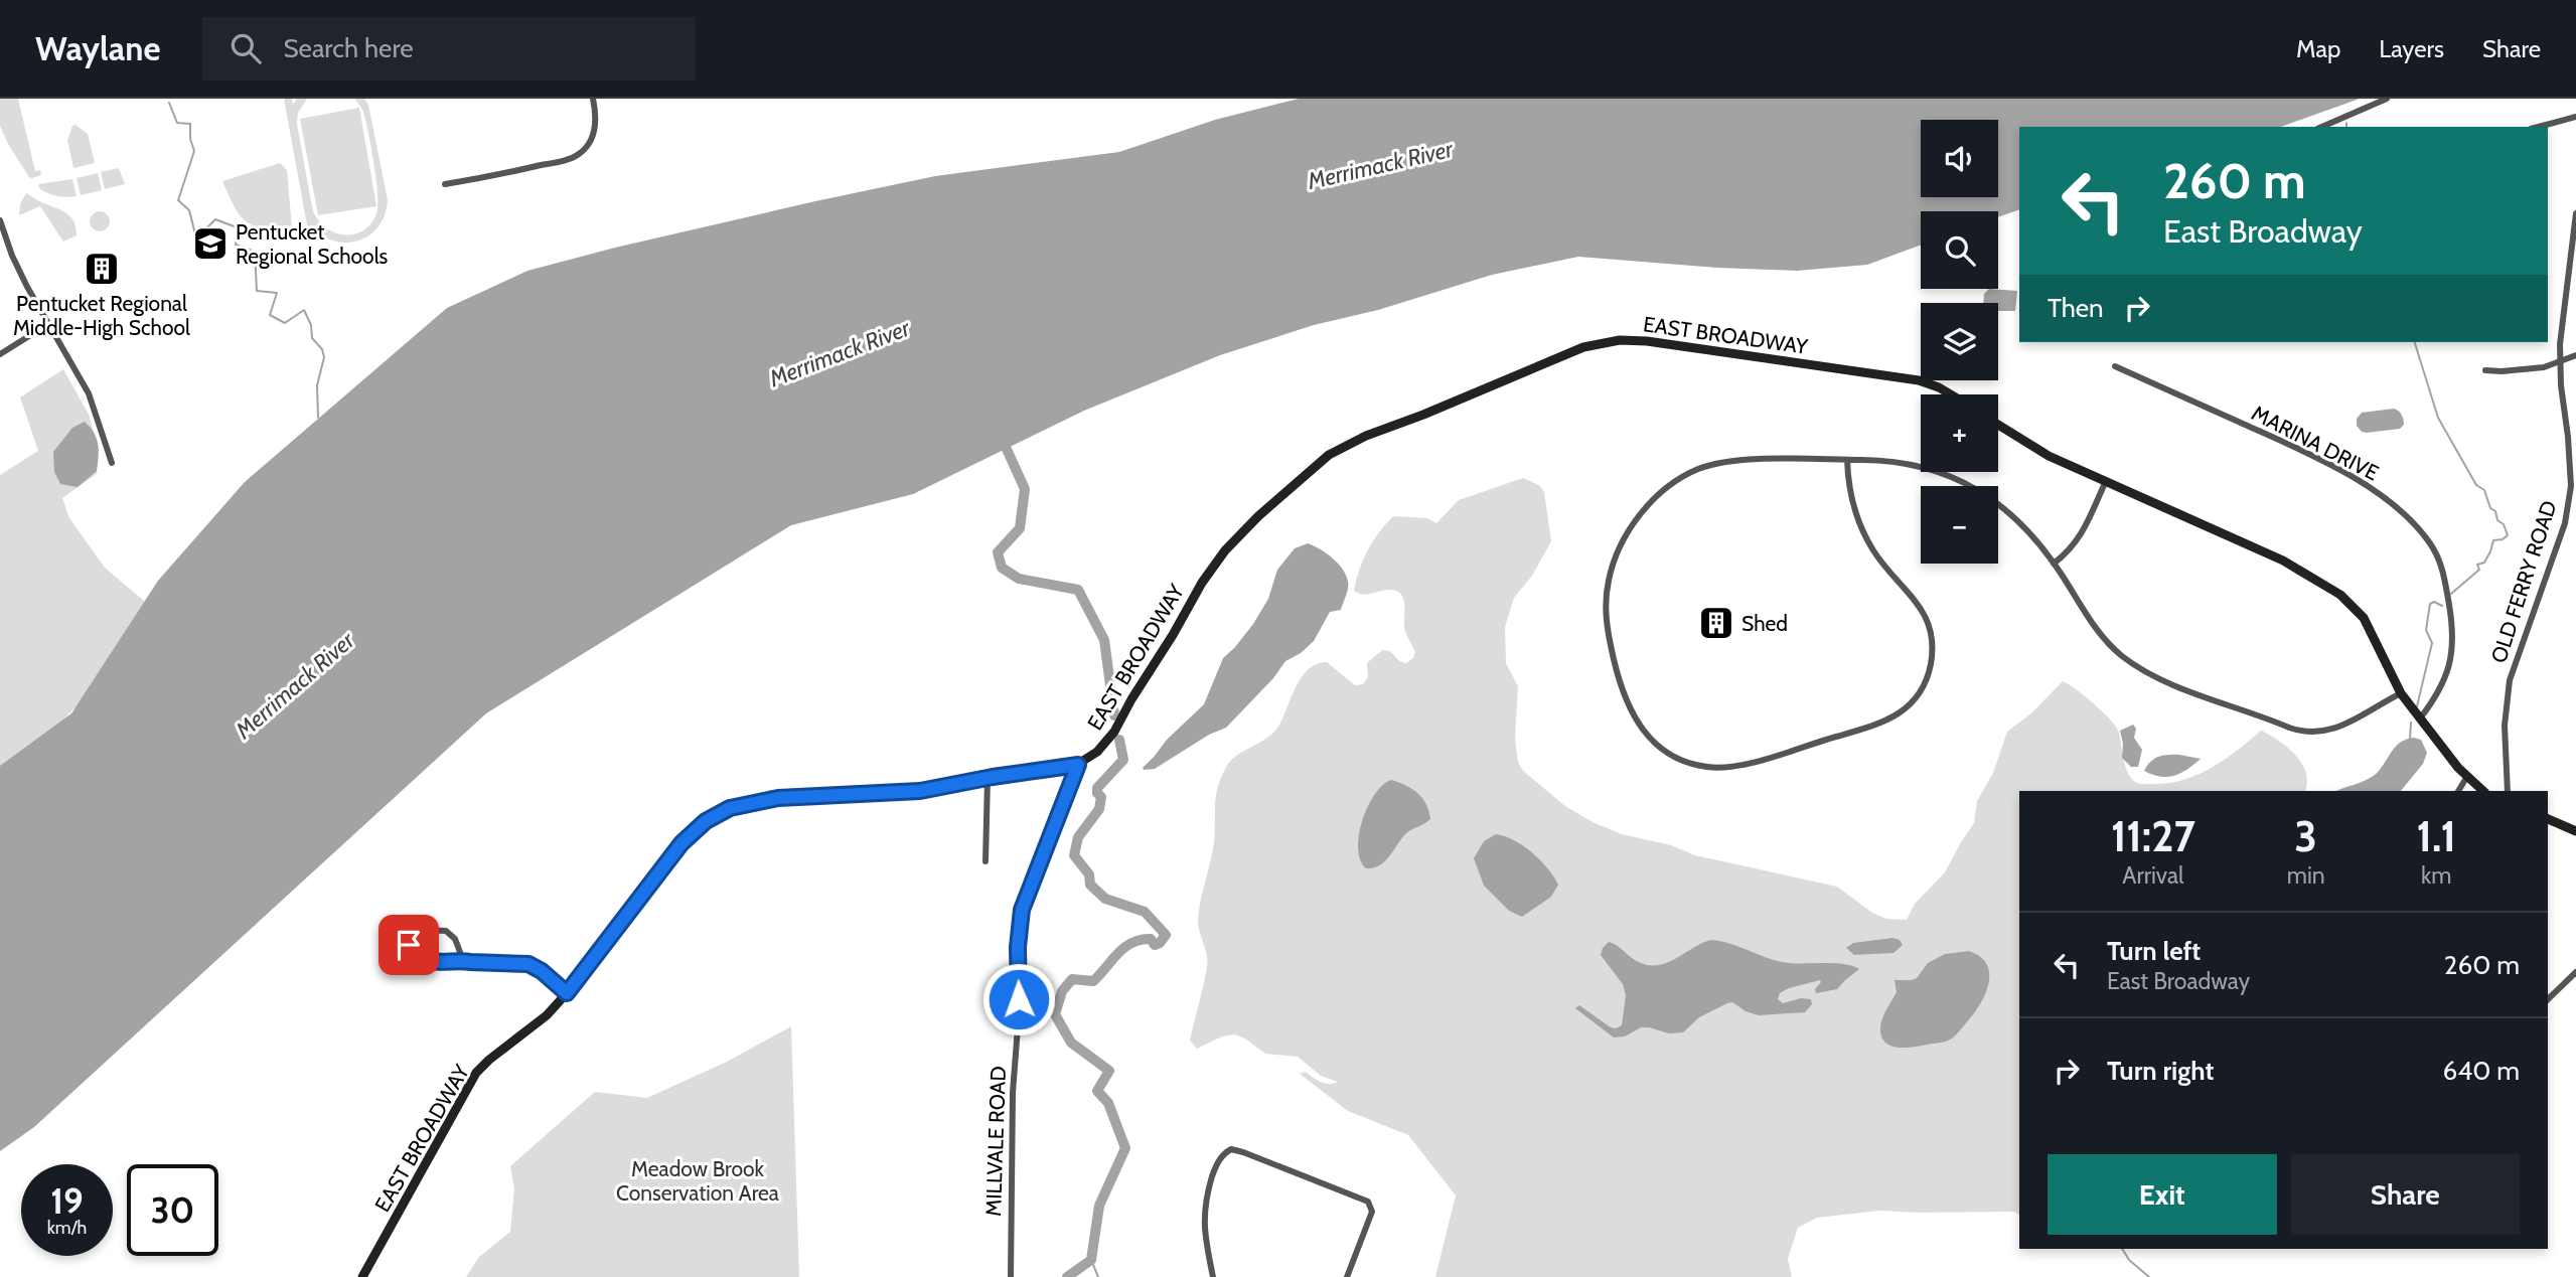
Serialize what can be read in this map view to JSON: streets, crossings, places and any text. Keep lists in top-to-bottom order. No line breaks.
{"streets":{"street":["EAST BROADWAY","MARINA DRIVE","OLD FERRY ROAD","MILLVALE ROAD"]},"crossings":[["EAST BROADWAY","MILLVALE ROAD"]],"water":["Merrimack River"],"parks":["Meadow Brook Conservation Area"],"places":{"school or university":["Pentucket Regional Schools"],"building":["Pentucket Regional Middle-High School","Shed"]},"page":{"header":"Waylane","search":"Search here","nav":["Map","Layers","Share"],"map_buttons":["+","−"],"turn":["260 m","East Broadway"],"then":"Then","eta":["11:27","Arrival","3","min","1.1","km"],"list":[{"name":"Turn left","note":"East Broadway","value":"260 m"},{"name":"Turn right","value":"640 m"}],"buttons":["Exit","Share"],"speed":"19 km/h","limit":"30"}}
